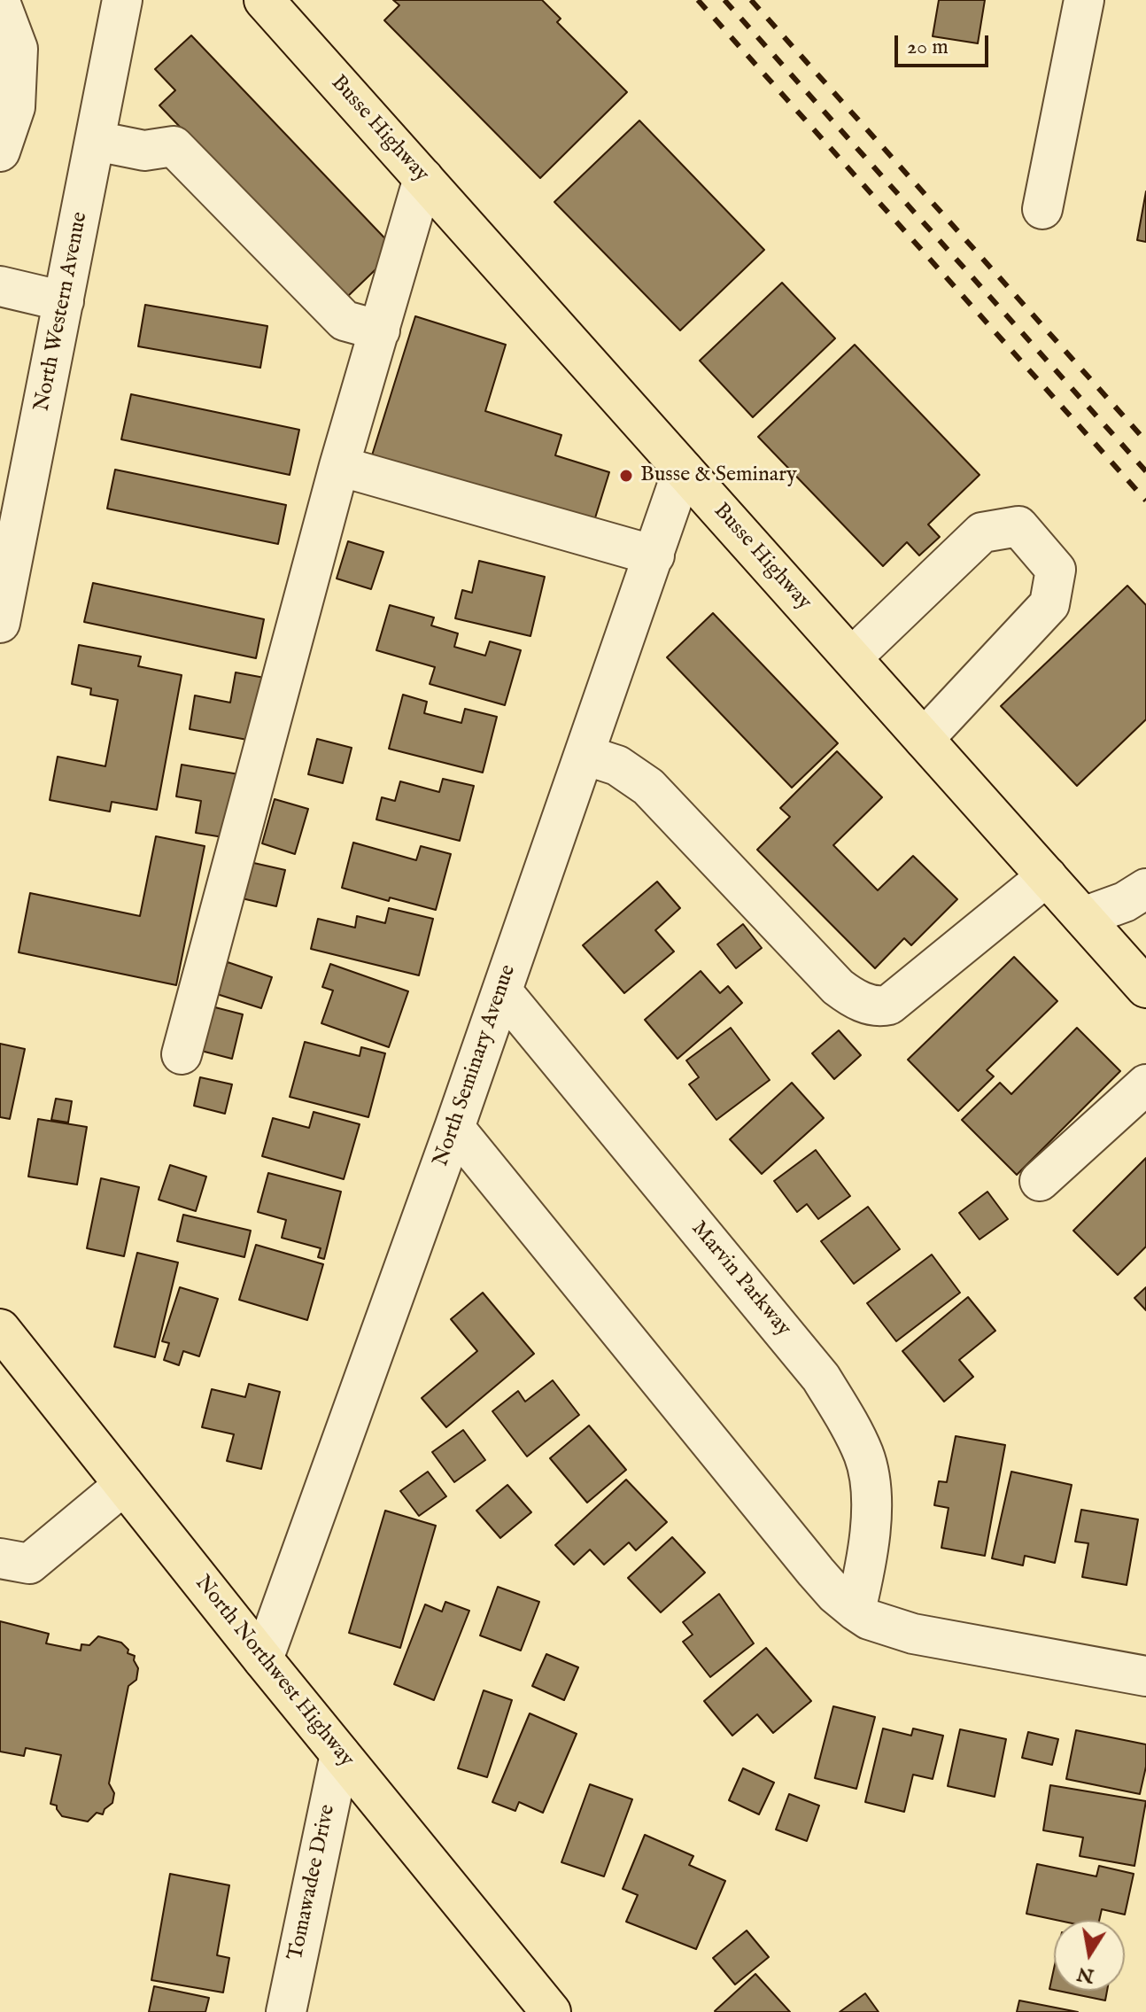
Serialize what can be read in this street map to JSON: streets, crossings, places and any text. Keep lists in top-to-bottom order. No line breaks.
{"streets":{"main road":["Busse Highway","North Northwest Highway"],"street":["North Western Avenue","North Seminary Avenue","Marvin Parkway","Tomawadee Drive"]},"crossings":[["Busse Highway","North Seminary Avenue"],["North Seminary Avenue","Marvin Parkway"],["North Seminary Avenue","North Northwest Highway"],["North Northwest Highway","Tomawadee Drive"]],"places":["Busse & Seminary"],"scale_bar":"20 m","north":"bottom"}
